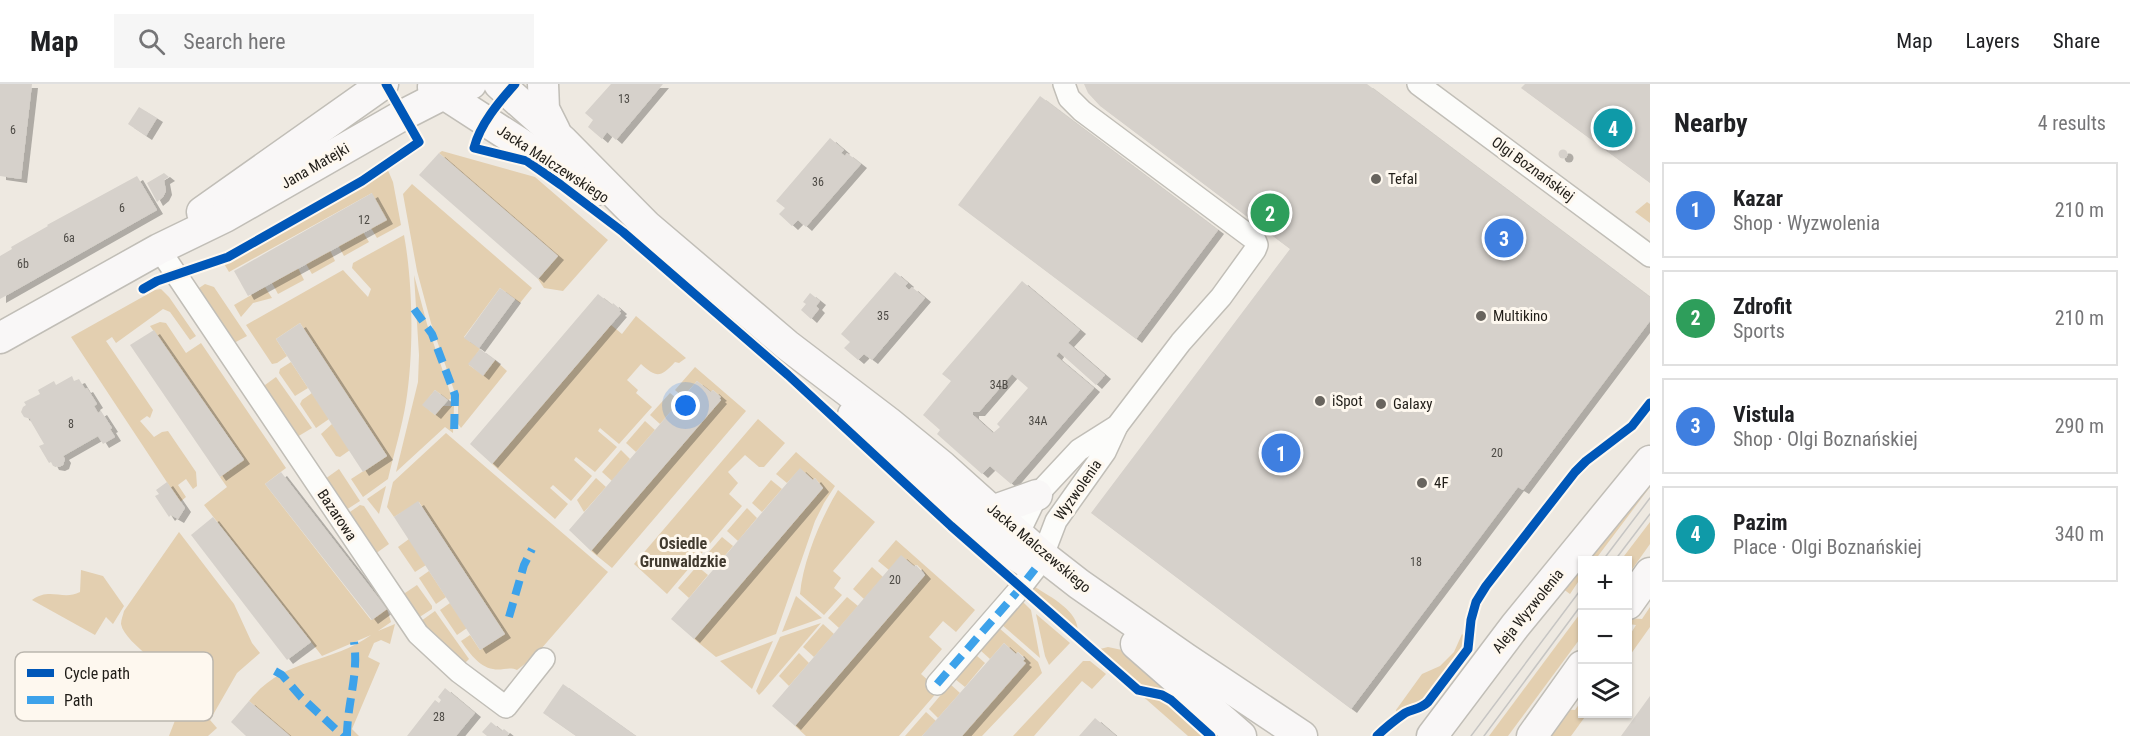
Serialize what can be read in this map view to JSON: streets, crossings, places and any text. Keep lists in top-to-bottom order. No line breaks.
{"streets":{"street":["Jacka Malczewskiego","Jana Matejki","Olgi Boznańskiej","Wyzwolenia","Bazarowa","Aleja Wyzwolenia"]},"crossings":[["Jacka Malczewskiego","Jana Matejki"],["Jacka Malczewskiego","Wyzwolenia"],["Jana Matejki","Bazarowa"]],"districts":["Osiedle Grunwaldzkie"],"places":["Tefal","Multikino","iSpot","Galaxy","4F"],"house_numbers":["13","6","36","6","12","6a","6b","35","34B","34A","8","20","18","20","28"],"legend":["Cycle path","Path"],"page":{"header":"Map","search":"Search here","nav":["Map","Layers","Share"],"heading":["Nearby","4 results"],"pins":["4","2","3","1"],"list":[{"mark":"1","name":"Kazar","note":"Shop · Wyzwolenia","value":"210 m"},{"mark":"2","name":"Zdrofit","note":"Sports","value":"210 m"},{"mark":"3","name":"Vistula","note":"Shop · Olgi Boznańskiej","value":"290 m"},{"mark":"4","name":"Pazim","note":"Place · Olgi Boznańskiej","value":"340 m"}],"map_buttons":["+","−"]}}
